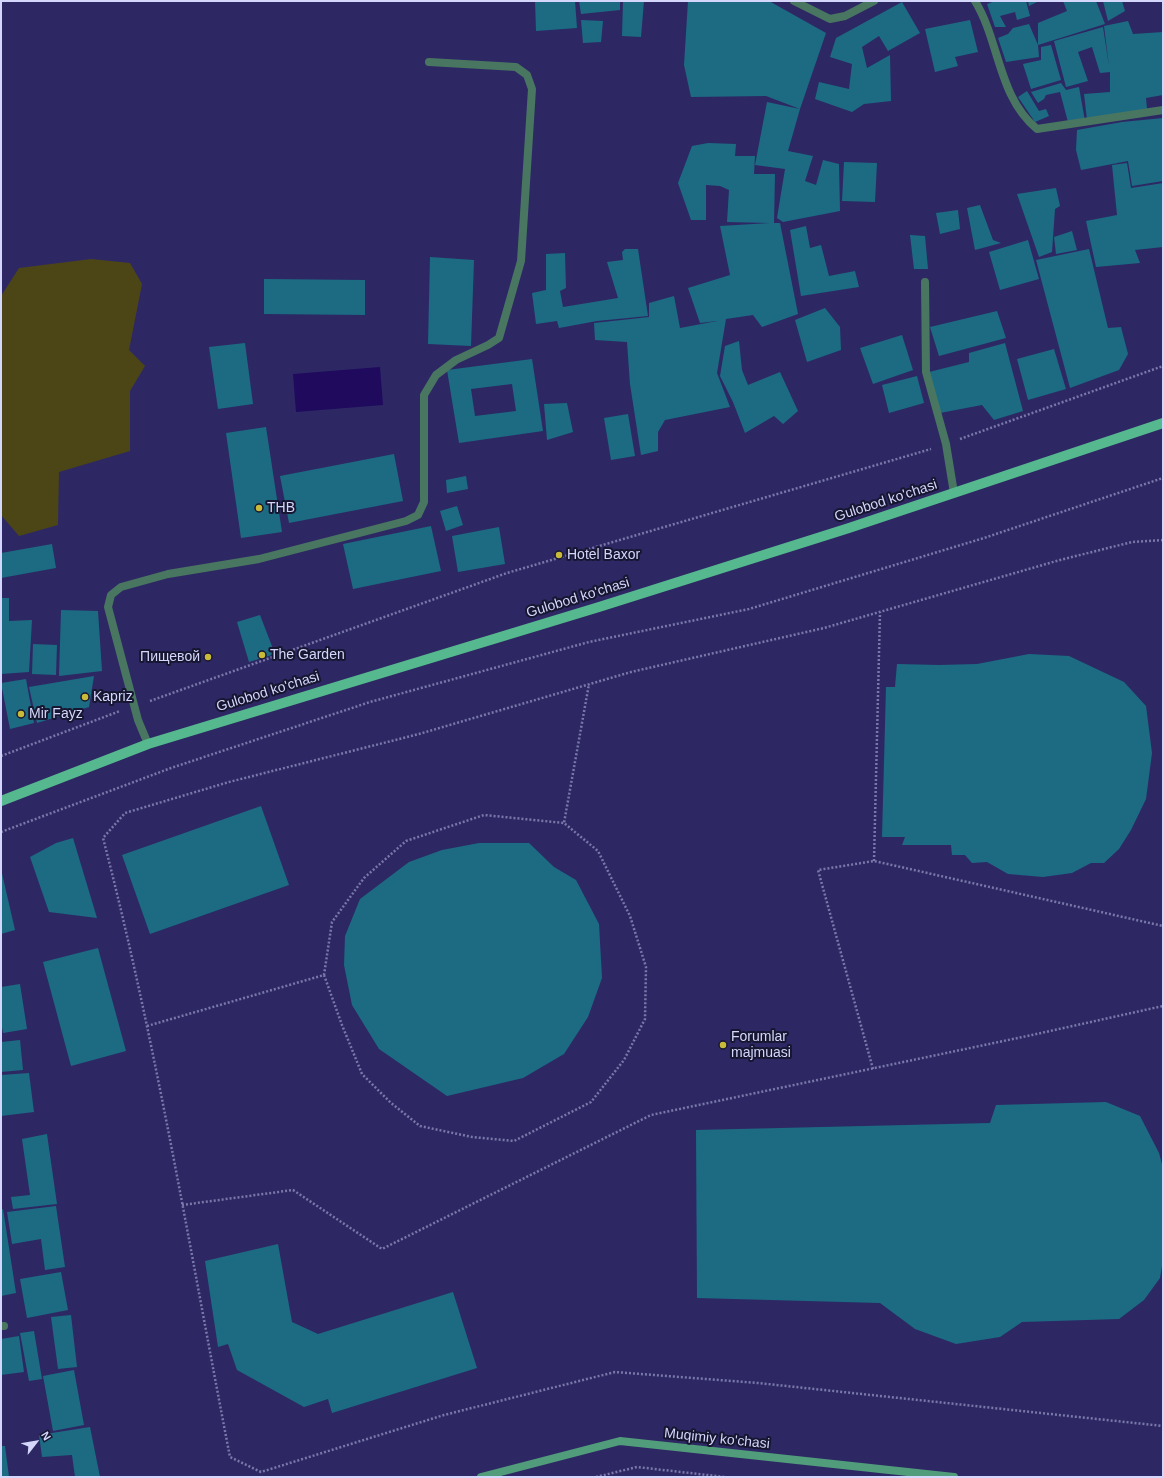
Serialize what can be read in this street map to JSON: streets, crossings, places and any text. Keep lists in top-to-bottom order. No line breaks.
{"streets":{"main road":["Gulobod ko'chasi","Muqimiy ko'chasi"]},"places":["THB","Hotel Baxor","The Garden","Пищевой","Kapriz","Mir Fayz","Forumlar majmuasi"],"north":"top right"}
